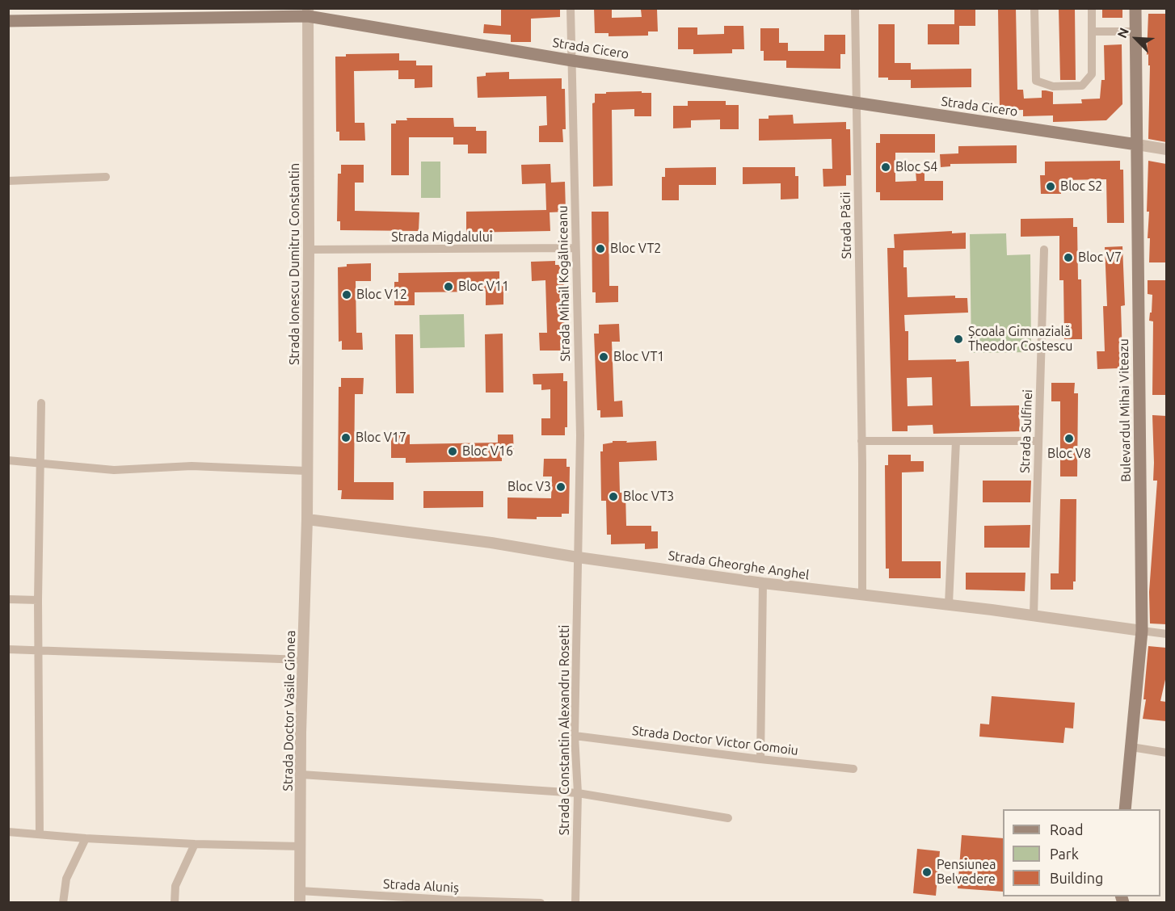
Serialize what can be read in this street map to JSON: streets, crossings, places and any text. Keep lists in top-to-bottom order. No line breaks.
{"streets":{"main road":["Strada Cicero","Bulevardul Mihai Viteazu"],"street":["Strada Păcii","Strada Migdalului","Strada Ionescu Dumitru Constantin","Strada Mihail Kogălniceanu","Strada Sulfinei","Strada Gheorghe Anghel","Strada Doctor Vasile Gionea","Strada Constantin Alexandru Rosetti","Strada Doctor Victor Gomoiu","Strada Aluniș"]},"crossings":[["Strada Cicero","Strada Păcii"],["Strada Cicero","Strada Ionescu Dumitru Constantin"],["Strada Cicero","Strada Mihail Kogălniceanu"],["Strada Cicero","Bulevardul Mihai Viteazu"],["Strada Păcii","Strada Gheorghe Anghel"],["Strada Migdalului","Strada Ionescu Dumitru Constantin"],["Strada Migdalului","Strada Mihail Kogălniceanu"],["Strada Ionescu Dumitru Constantin","Strada Gheorghe Anghel"],["Strada Ionescu Dumitru Constantin","Strada Doctor Vasile Gionea"],["Strada Mihail Kogălniceanu","Strada Gheorghe Anghel"],["Strada Mihail Kogălniceanu","Strada Constantin Alexandru Rosetti"],["Bulevardul Mihai Viteazu","Strada Gheorghe Anghel"],["Strada Sulfinei","Strada Gheorghe Anghel"],["Strada Gheorghe Anghel","Strada Doctor Vasile Gionea"],["Strada Gheorghe Anghel","Strada Constantin Alexandru Rosetti"],["Strada Doctor Vasile Gionea","Strada Aluniș"],["Strada Constantin Alexandru Rosetti","Strada Doctor Victor Gomoiu"]],"places":["Bloc S4","Bloc S2","Bloc VT2","Bloc V7","Bloc V11","Bloc V12","Școala Gimnazială Theodor Costescu","Bloc VT1","Bloc V17","Bloc V8","Bloc V16","Bloc V3","Bloc VT3","Pensiunea Belvedere"],"legend":["Road","Park","Building"],"north":"top left"}
